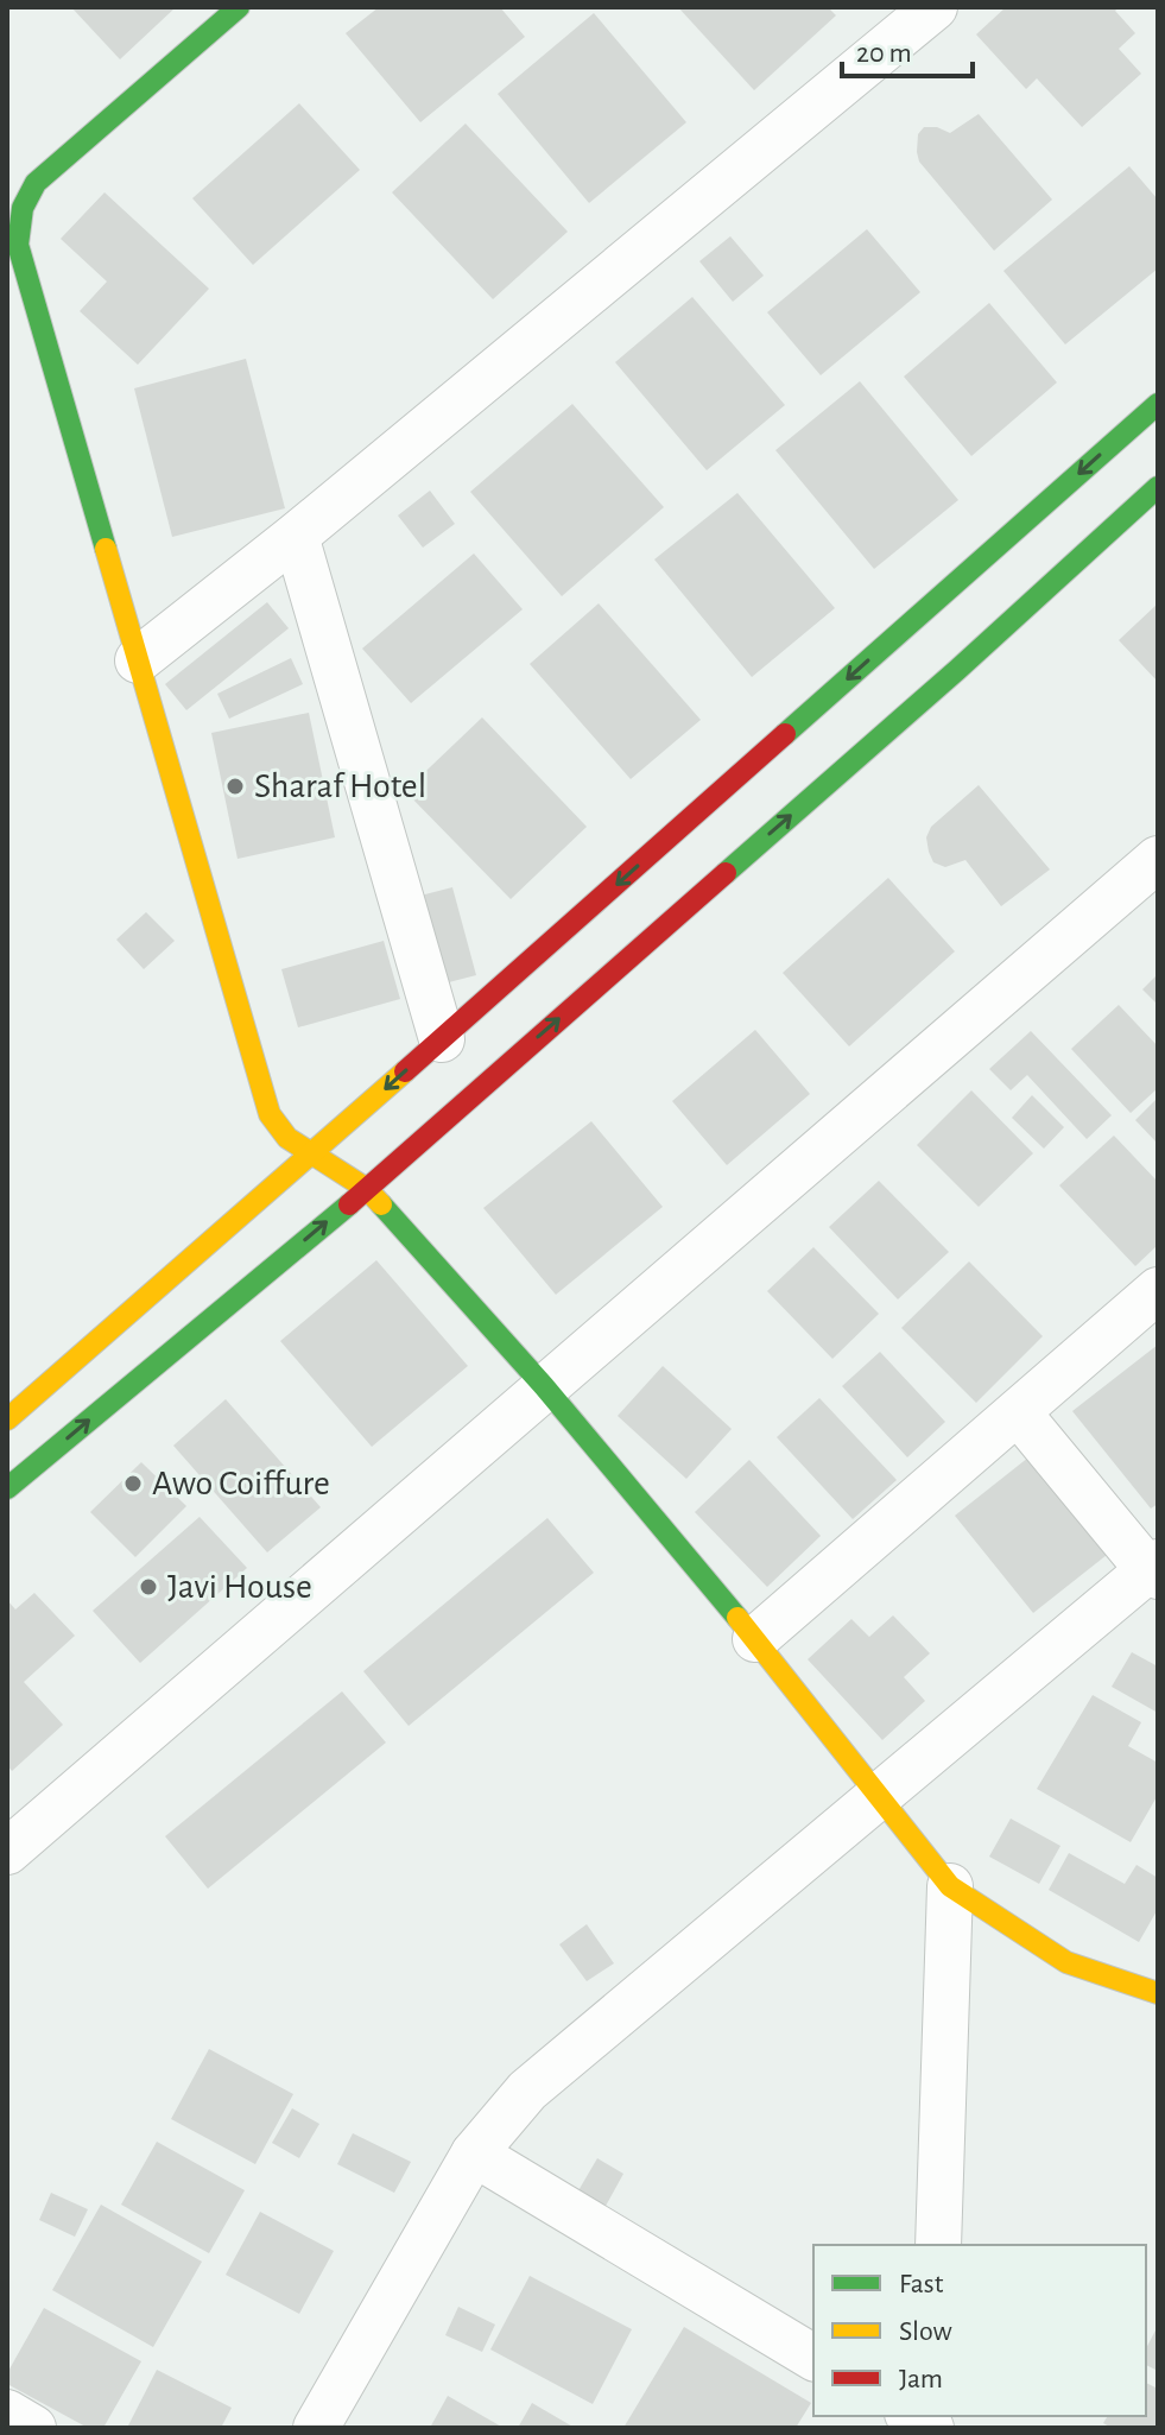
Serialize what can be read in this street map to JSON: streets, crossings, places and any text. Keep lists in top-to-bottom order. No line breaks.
{"places":["Sharaf Hotel","Awo Coiffure","Javi House"],"legend":["Fast","Slow","Jam"],"scale_bar":"20 m"}
